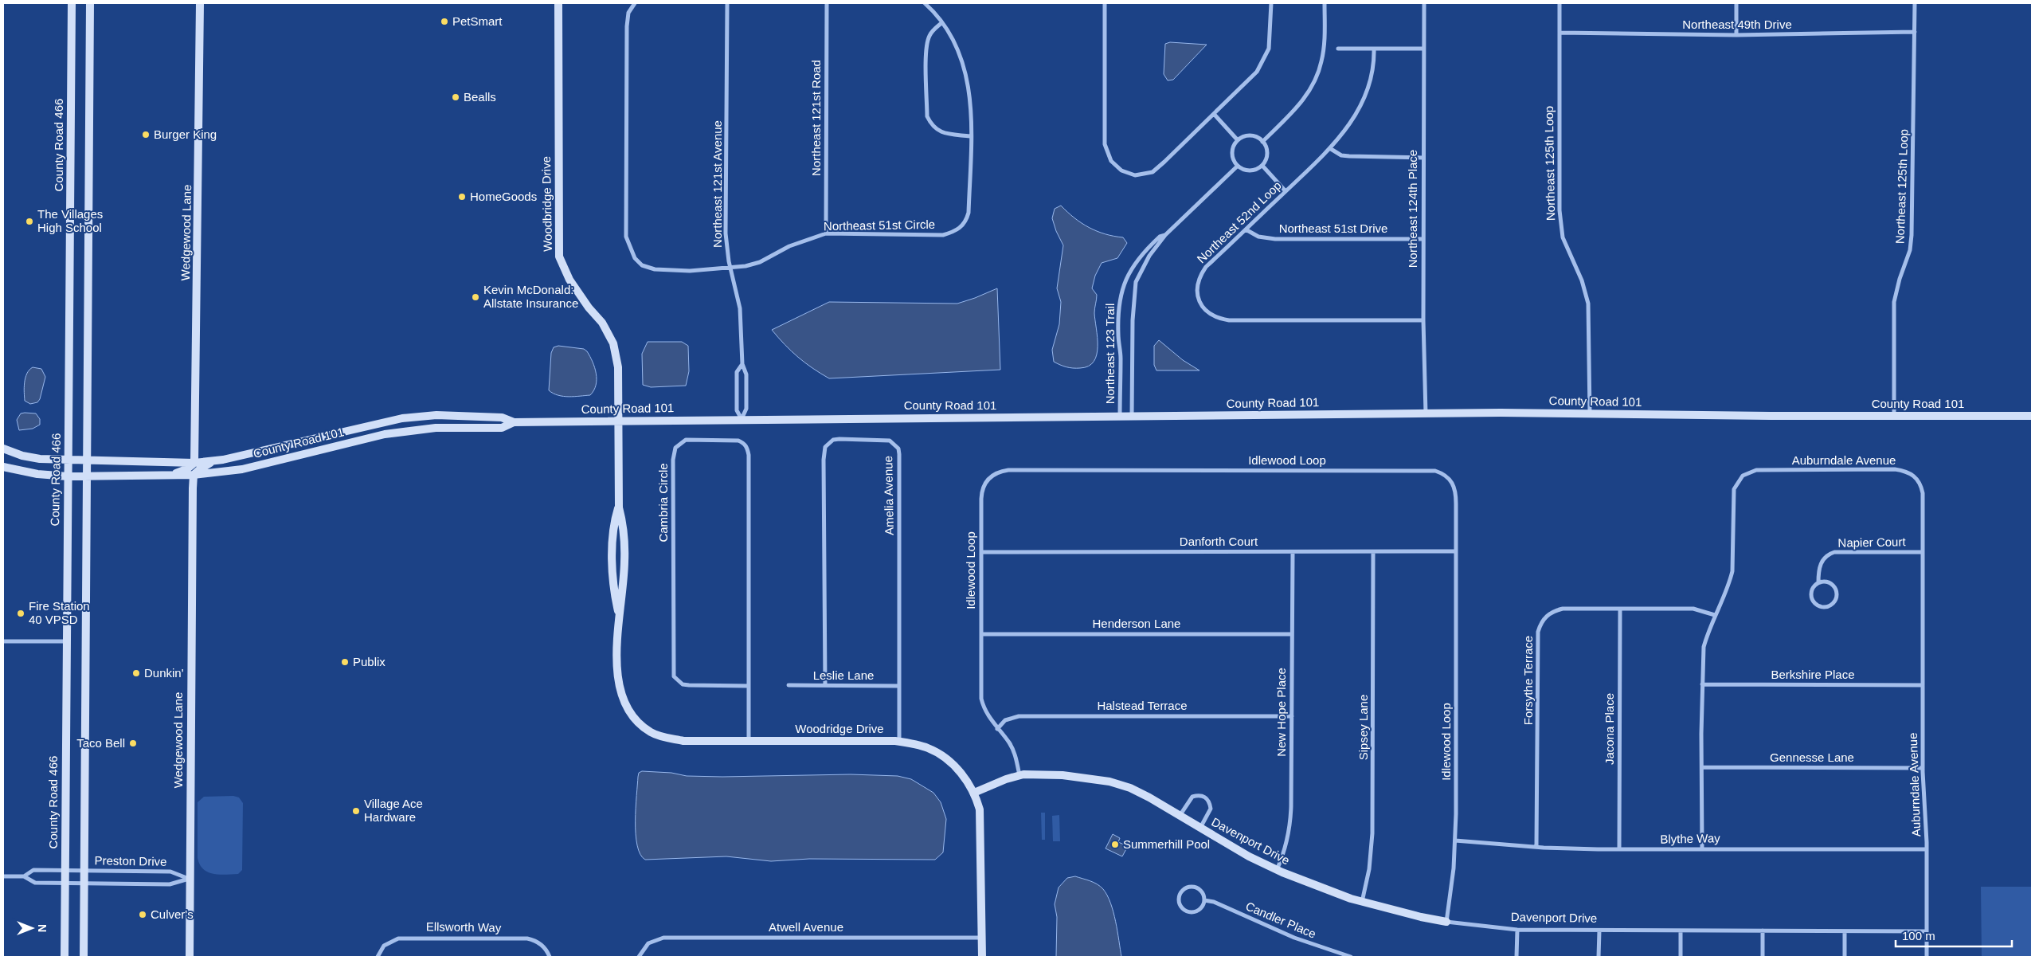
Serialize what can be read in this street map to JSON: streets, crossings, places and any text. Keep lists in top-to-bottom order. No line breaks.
{"streets":{"street":["Northeast 49th Drive","Northeast 121st Road","County Road 466","Northeast 125th Loop","Northeast 121st Avenue","Woodbridge Drive","Northeast 124th Place","Northeast 52nd Loop","Northeast 51st Circle","Northeast 51st Drive","Wedgewood Lane","Northeast 123 Trail","County Road 101","Idlewood Loop","Auburndale Avenue","Amelia Avenue","Cambria Circle","Danforth Court","Napier Court","Henderson Lane","Berkshire Place","Leslie Lane","Forsythe Terrace","Halstead Terrace","New Hope Place","Sipsey Lane","Woodridge Drive","Jacona Place","Gennesse Lane","Blythe Way","Davenport Drive","Preston Drive","Candler Place","Ellsworth Way","Atwell Avenue"]},"crossings":[["Northeast 49th Drive","Northeast 125th Loop"],["Northeast 121st Road","Northeast 51st Circle"],["County Road 466","County Road 101"],["County Road 466","Preston Drive"],["Northeast 125th Loop","County Road 101"],["Northeast 121st Avenue","Northeast 51st Circle"],["Northeast 121st Avenue","County Road 101"],["Woodbridge Drive","County Road 101"],["Woodbridge Drive","Woodridge Drive"],["Northeast 124th Place","Northeast 52nd Loop"],["Northeast 124th Place","Northeast 51st Drive"],["Northeast 124th Place","County Road 101"],["Northeast 52nd Loop","Northeast 51st Drive"],["Wedgewood Lane","County Road 101"],["Wedgewood Lane","Preston Drive"],["Northeast 123 Trail","County Road 101"],["Idlewood Loop","Danforth Court"],["Idlewood Loop","Henderson Lane"],["Idlewood Loop","Halstead Terrace"],["Idlewood Loop","Blythe Way"],["Idlewood Loop","Davenport Drive"],["Auburndale Avenue","Napier Court"],["Auburndale Avenue","Berkshire Place"],["Auburndale Avenue","Forsythe Terrace"],["Auburndale Avenue","Gennesse Lane"],["Auburndale Avenue","Blythe Way"],["Auburndale Avenue","Davenport Drive"],["Amelia Avenue","Leslie Lane"],["Amelia Avenue","Woodridge Drive"],["Cambria Circle","Woodridge Drive"],["Danforth Court","New Hope Place"],["Danforth Court","Sipsey Lane"],["Henderson Lane","New Hope Place"],["Forsythe Terrace","Jacona Place"],["Forsythe Terrace","Blythe Way"],["Halstead Terrace","New Hope Place"],["New Hope Place","Davenport Drive"],["Sipsey Lane","Davenport Drive"],["Woodridge Drive","Davenport Drive"],["Woodridge Drive","Atwell Avenue"],["Jacona Place","Blythe Way"]],"places":["PetSmart","Bealls","Burger King","HomeGoods","The Villages High School","Kevin McDonald: Allstate Insurance","Fire Station 40 VPSD","Publix","Dunkin'","Taco Bell","Village Ace Hardware","Summerhill Pool","Culver's"],"scale_bar":"100 m","north":"right"}
